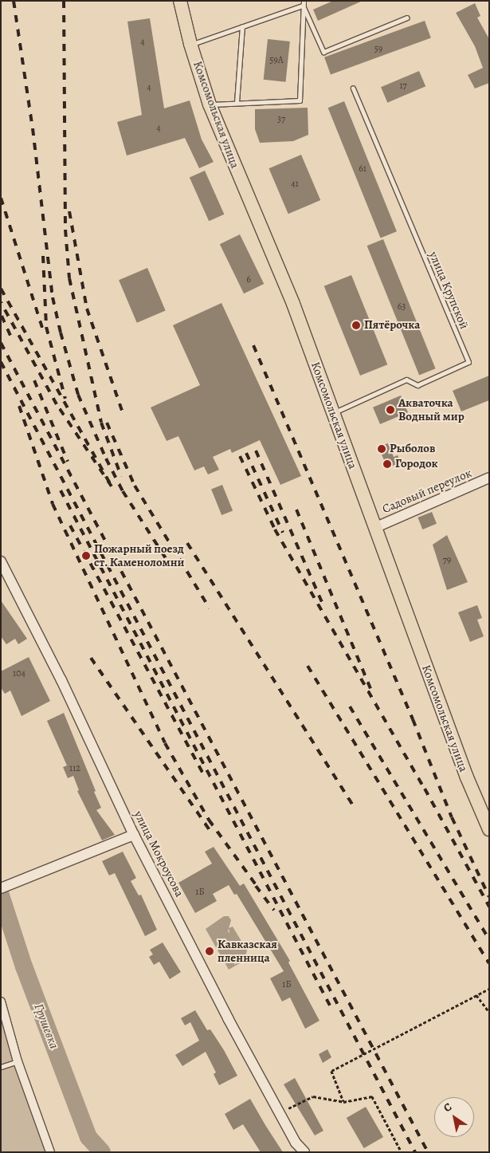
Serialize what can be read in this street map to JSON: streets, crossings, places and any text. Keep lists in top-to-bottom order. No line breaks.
{"streets":{"main road":["Комсомольская улица"],"street":["Садовый переулок","улица Мокроусова"],"lane":["улица Крупской"]},"crossings":[["Комсомольская улица","улица Крупской"],["Комсомольская улица","Садовый переулок"]],"water":["Грушевка"],"places":["Пятёрочка","Акваточка Водный мир","Рыболов","Городок","Пожарный поезд ст. Каменоломни","Кавказская пленница"],"house_numbers":["4","59","59А","17","4","37","4","61","41","6","63","79","104","112","1Б","1Б"],"north":"top left"}
